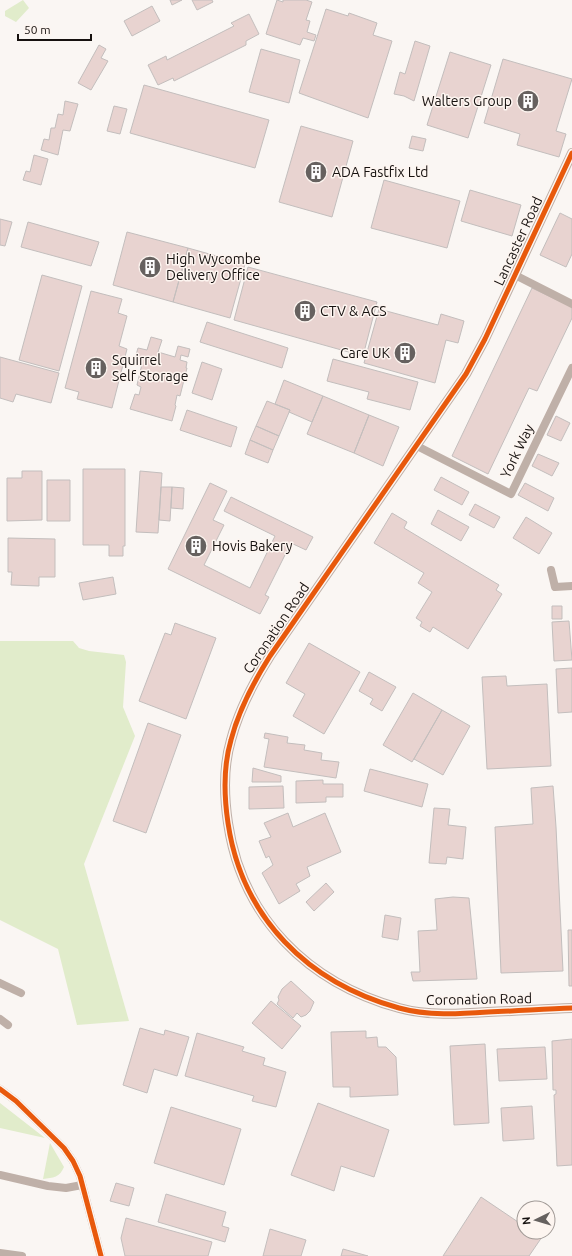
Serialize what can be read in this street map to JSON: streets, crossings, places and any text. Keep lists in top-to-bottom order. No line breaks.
{"streets":{"street":["Lancaster Road","York Way","Coronation Road"]},"crossings":[["Lancaster Road","Coronation Road"],["York Way","Coronation Road"]],"places":{"building":["Walters Group","ADA Fastfix Ltd","High Wycombe Delivery Office","CTV & ACS","Care UK","Squirrel Self Storage","Hovis Bakery"]},"scale_bar":"50 m","north":"left"}
